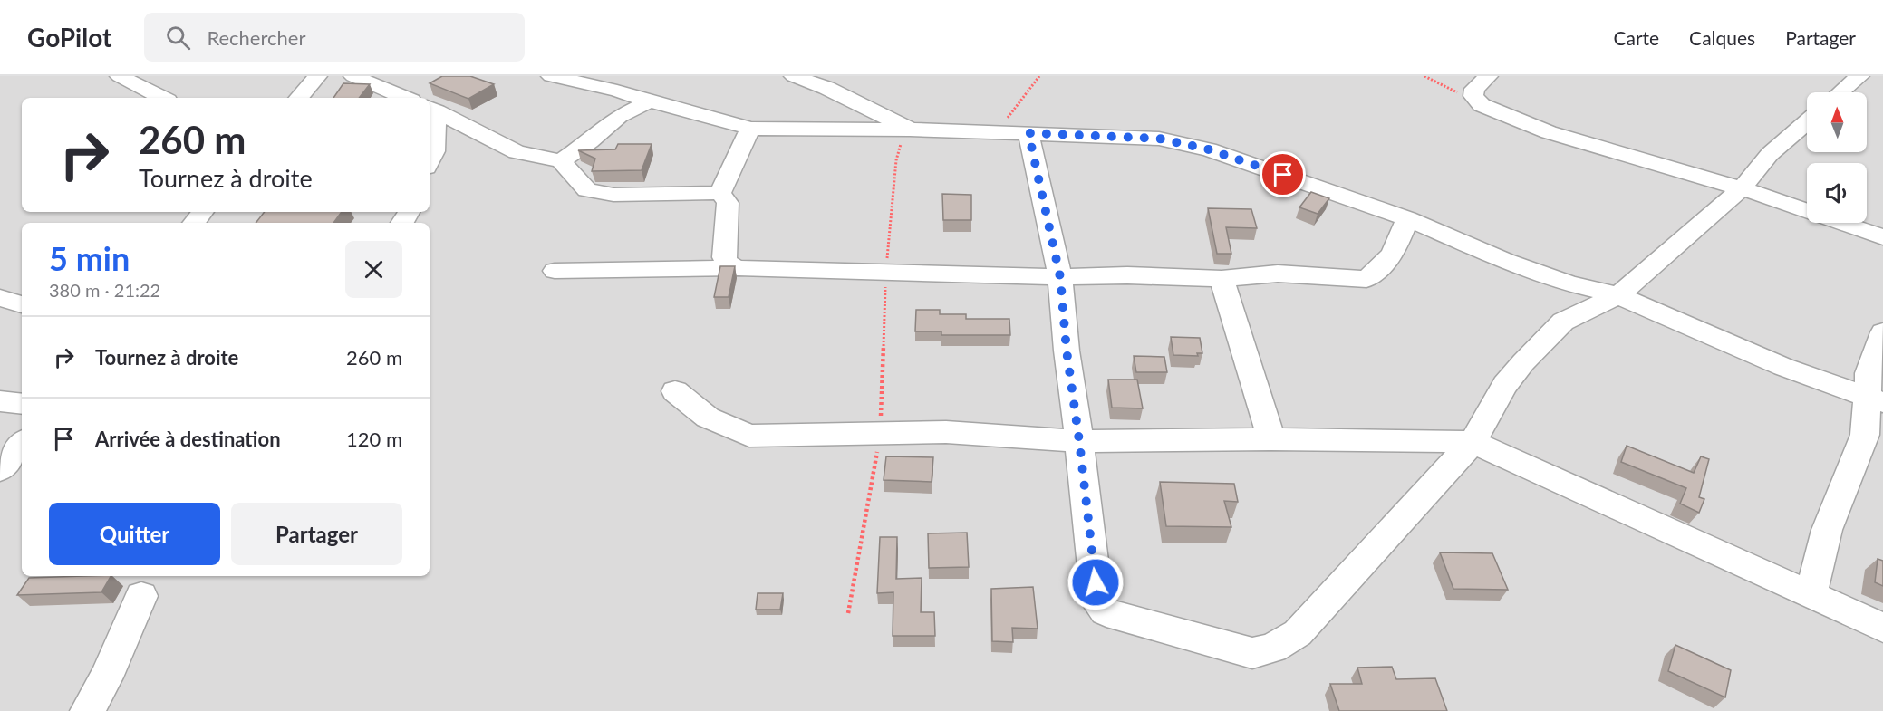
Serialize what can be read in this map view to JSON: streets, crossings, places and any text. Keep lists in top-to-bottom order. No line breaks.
{"north":"top","page":{"header":"GoPilot","search":"Rechercher","nav":["Carte","Calques","Partager"],"turn":["260 m","Tournez à droite"],"heading":["5 min","380 m · 21:22"],"list":[{"name":"Tournez à droite","value":"260 m"},{"name":"Arrivée à destination","value":"120 m"}],"buttons":["Quitter","Partager"]}}
